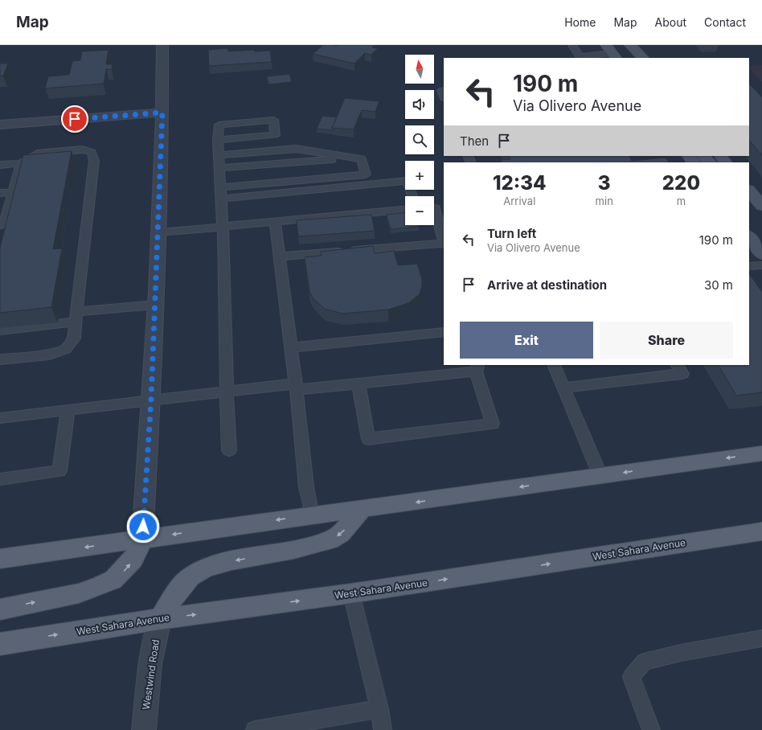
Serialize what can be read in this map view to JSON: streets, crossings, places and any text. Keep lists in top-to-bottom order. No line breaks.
{"streets":{"main road":["West Sahara Avenue"],"street":["Westwind Road"]},"crossings":[["West Sahara Avenue","Westwind Road"]],"north":"top","page":{"header":"Map","nav":["Home","Map","About","Contact"],"map_buttons":["+","−"],"turn":["190 m","Via Olivero Avenue"],"then":"Then","eta":["12:34","Arrival","3","min","220","m"],"list":[{"name":"Turn left","note":"Via Olivero Avenue","value":"190 m"},{"name":"Arrive at destination","value":"30 m"}],"buttons":["Exit","Share"]}}
